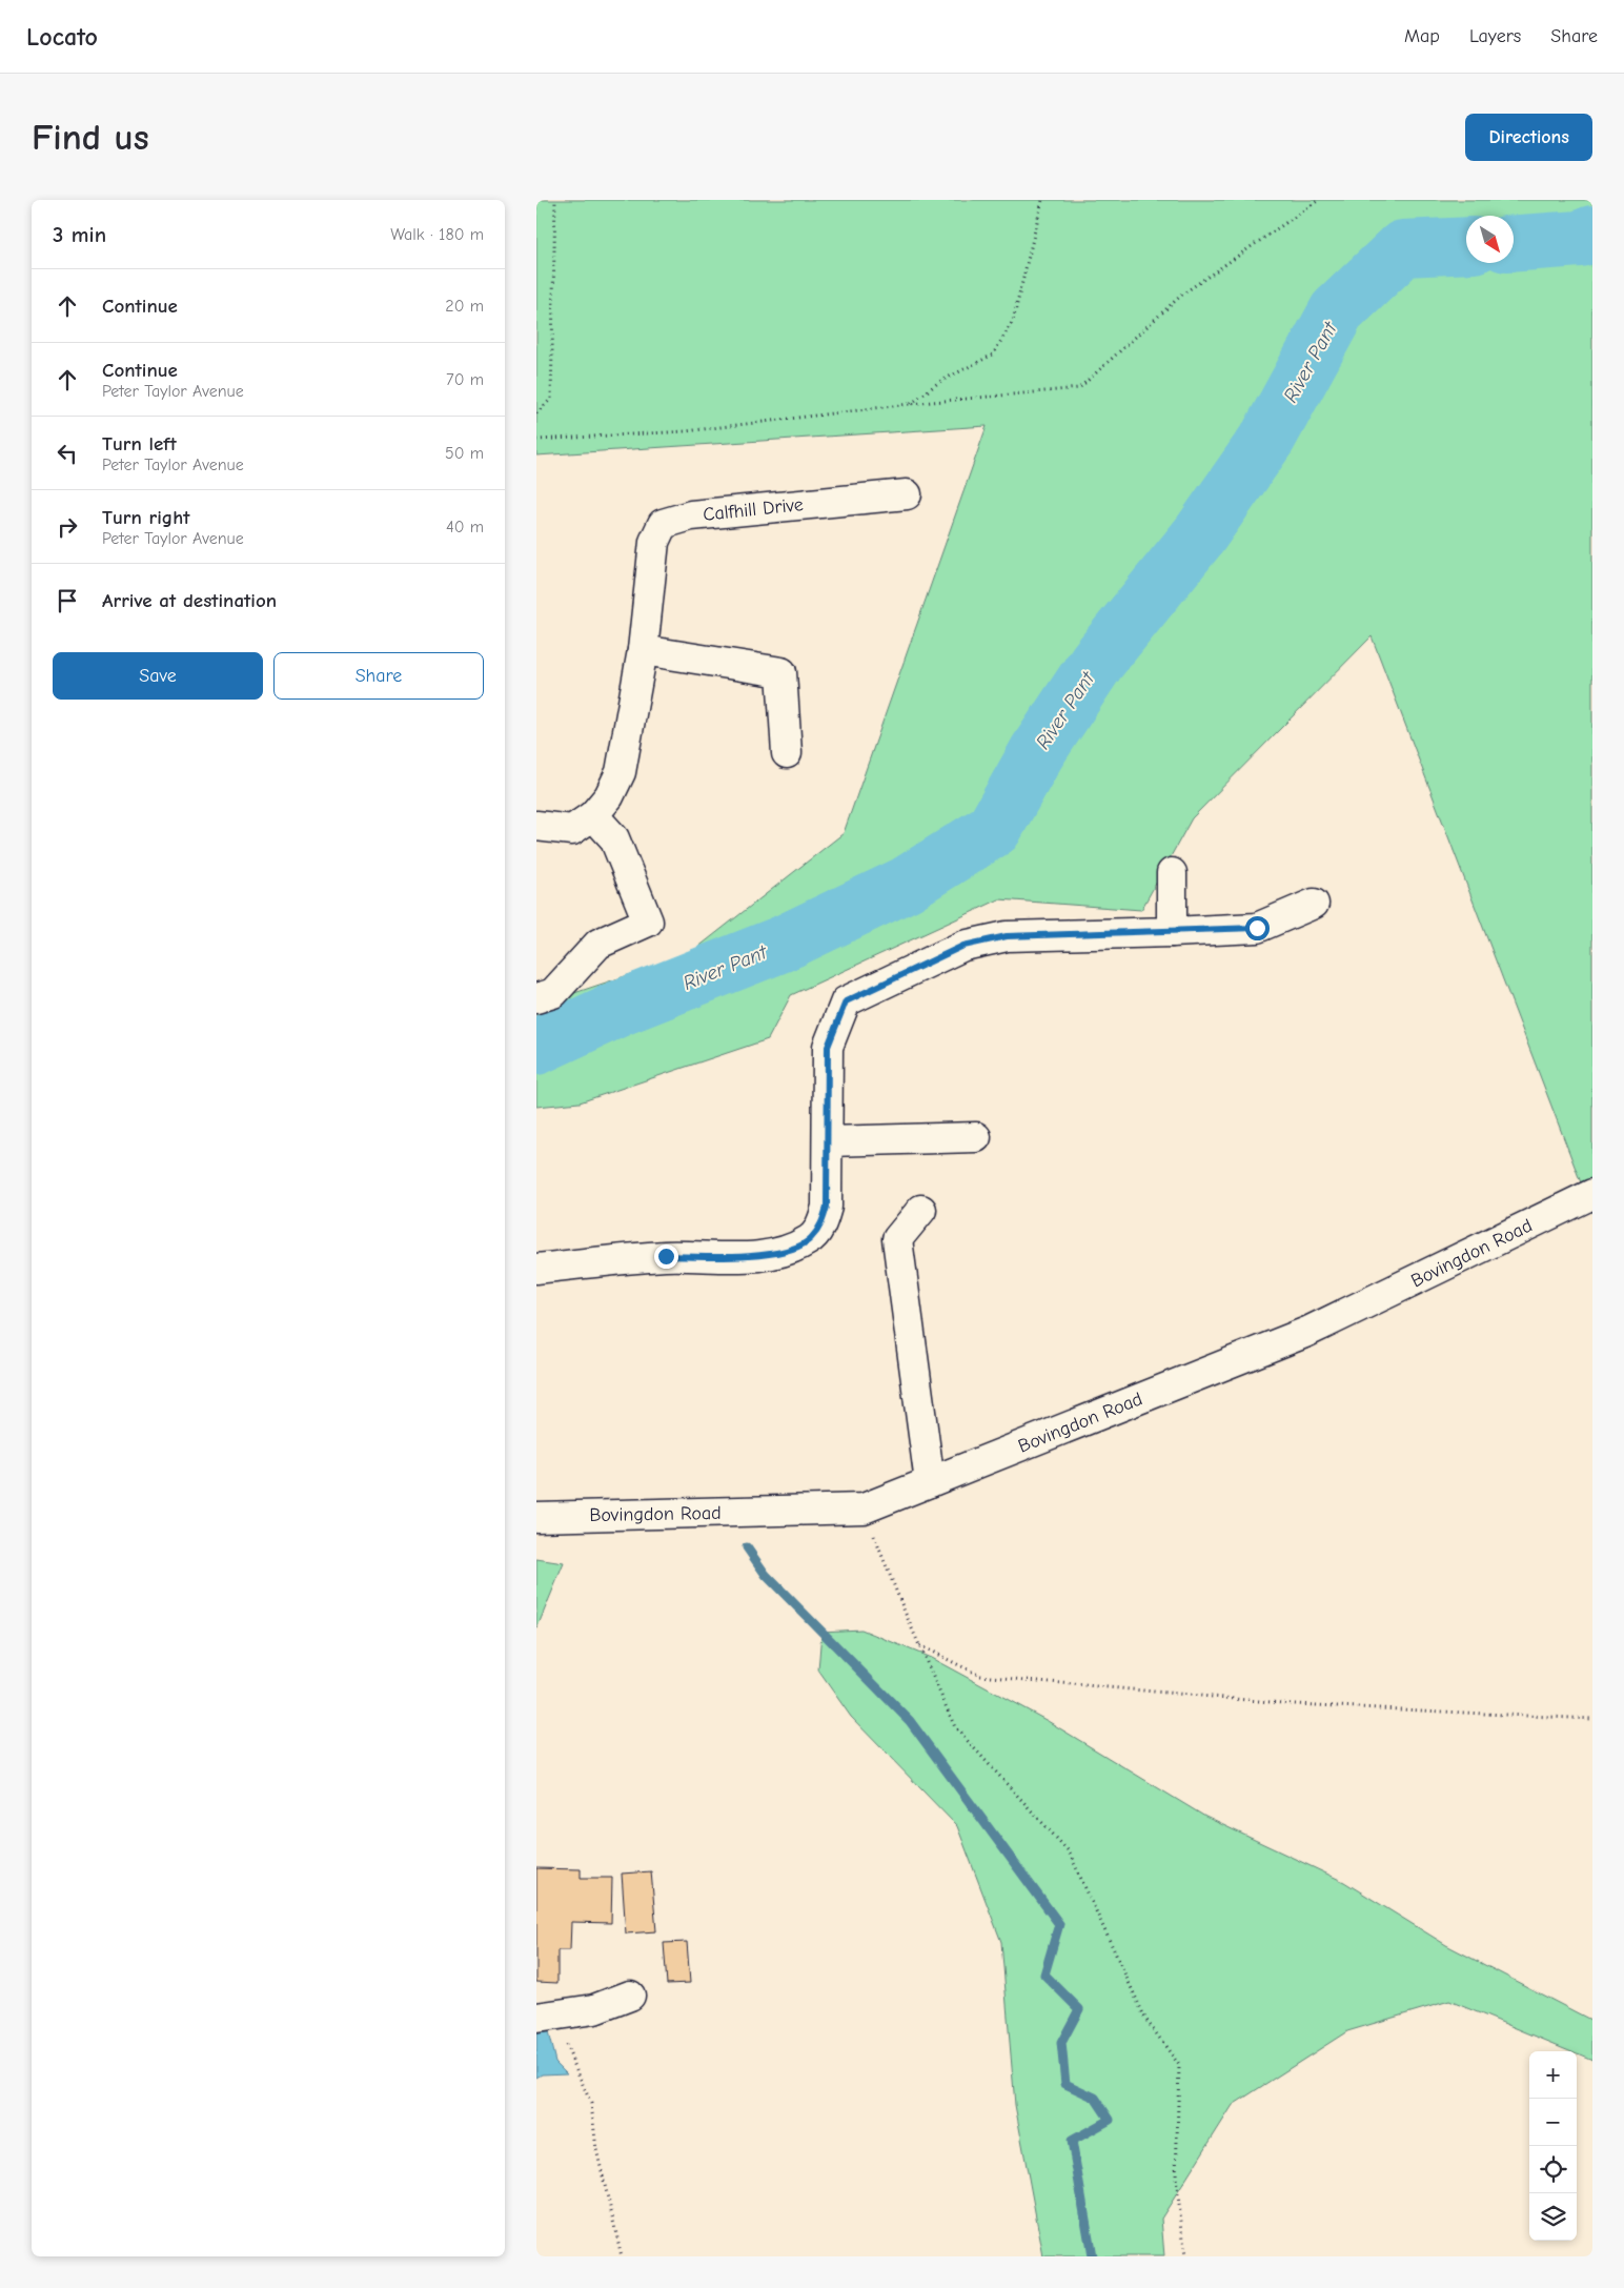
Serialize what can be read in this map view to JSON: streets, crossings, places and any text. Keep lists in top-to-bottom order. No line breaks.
{"streets":{"street":["Calfhill Drive","Bovingdon Road"]},"water":["River Pant"],"north":"bottom right","page":{"header":"Locato","nav":["Map","Layers","Share"],"buttons":["Directions",["Save","Share"]],"title":"Find us","heading":["3 min","Walk · 180 m"],"list":[["Continue","20 m"],["Continue","Peter Taylor Avenue","70 m"],["Turn left","Peter Taylor Avenue","50 m"],["Turn right","Peter Taylor Avenue","40 m"],"Arrive at destination"],"map_buttons":["+","−"]}}
